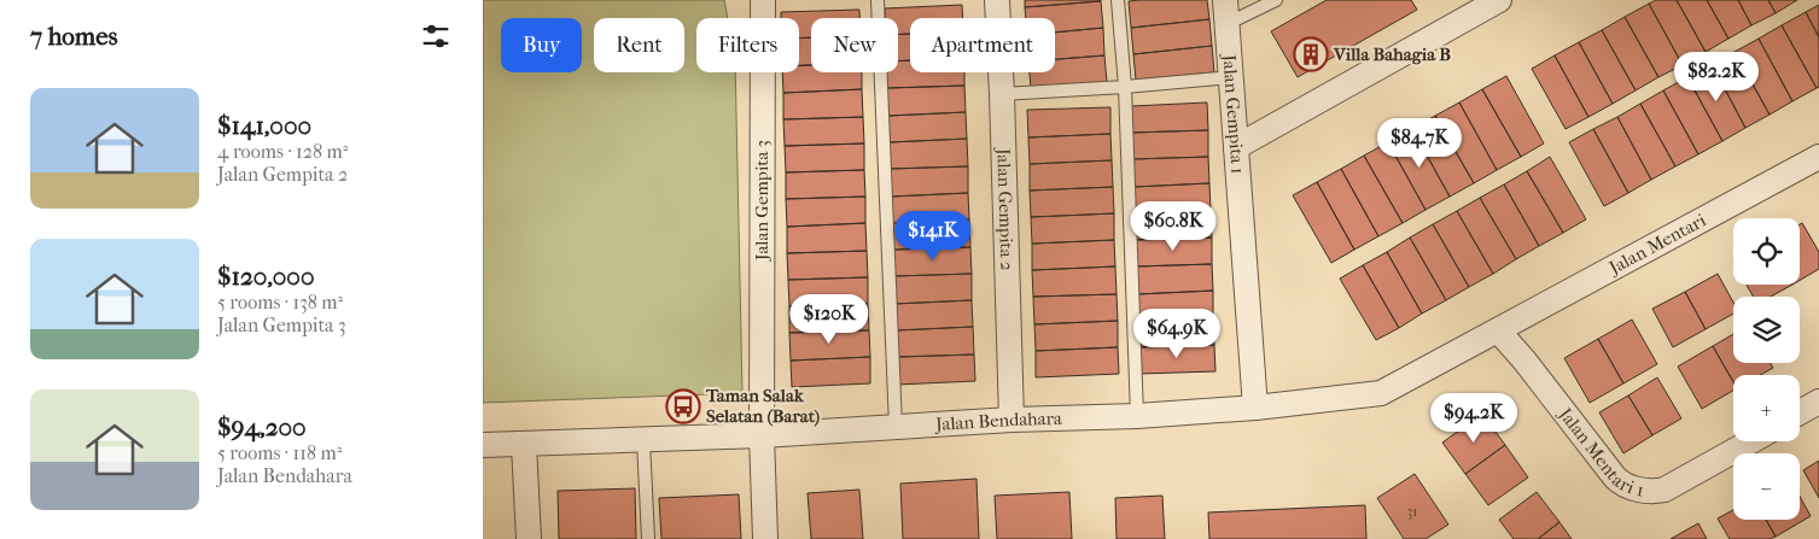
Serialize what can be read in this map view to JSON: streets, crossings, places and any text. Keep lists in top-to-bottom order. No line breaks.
{"streets":{"street":["Jalan Gempita 1","Jalan Gempita 3","Jalan Gempita 2","Jalan Mentari","Jalan Bendahara","Jalan Mentari 1"]},"crossings":[["Jalan Gempita 1","Jalan Bendahara"],["Jalan Gempita 3","Jalan Bendahara"],["Jalan Gempita 2","Jalan Bendahara"],["Jalan Mentari","Jalan Bendahara"],["Jalan Mentari","Jalan Mentari 1"],["Jalan Bendahara","Jalan Mentari 1"]],"places":{"building":["Villa Bahagia B"],"bus stop":["Taman Salak Selatan (Barat)"]},"house_numbers":["31"],"page":{"heading":"7 homes","chip":["Buy","Rent","Filters","New","Apartment"],"price":["$82.2K","$84.7K","$60.8K","$141K","$120K","$64.9K","$94.2K"],"list":[{"name":"$141,000","note":"4 rooms · 128 m² · Jalan Gempita 2"},{"name":"$120,000","note":"5 rooms · 138 m² · Jalan Gempita 3"},{"name":"$94,200","note":"5 rooms · 118 m² · Jalan Bendahara"}],"map_buttons":["+","−"]}}
